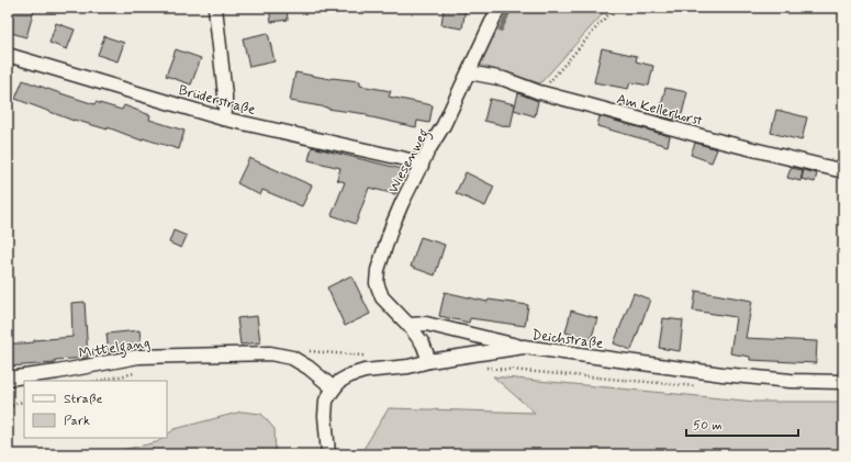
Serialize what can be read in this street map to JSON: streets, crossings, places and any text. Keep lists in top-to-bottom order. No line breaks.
{"streets":{"street":["Brüderstraße","Am Kellerhorst","Wiesenweg","Deichstraße","Mittelgang"]},"crossings":[["Brüderstraße","Wiesenweg"],["Am Kellerhorst","Wiesenweg"],["Wiesenweg","Deichstraße"],["Deichstraße","Mittelgang"]],"legend":["Straße","Park"],"scale_bar":"50 m"}
